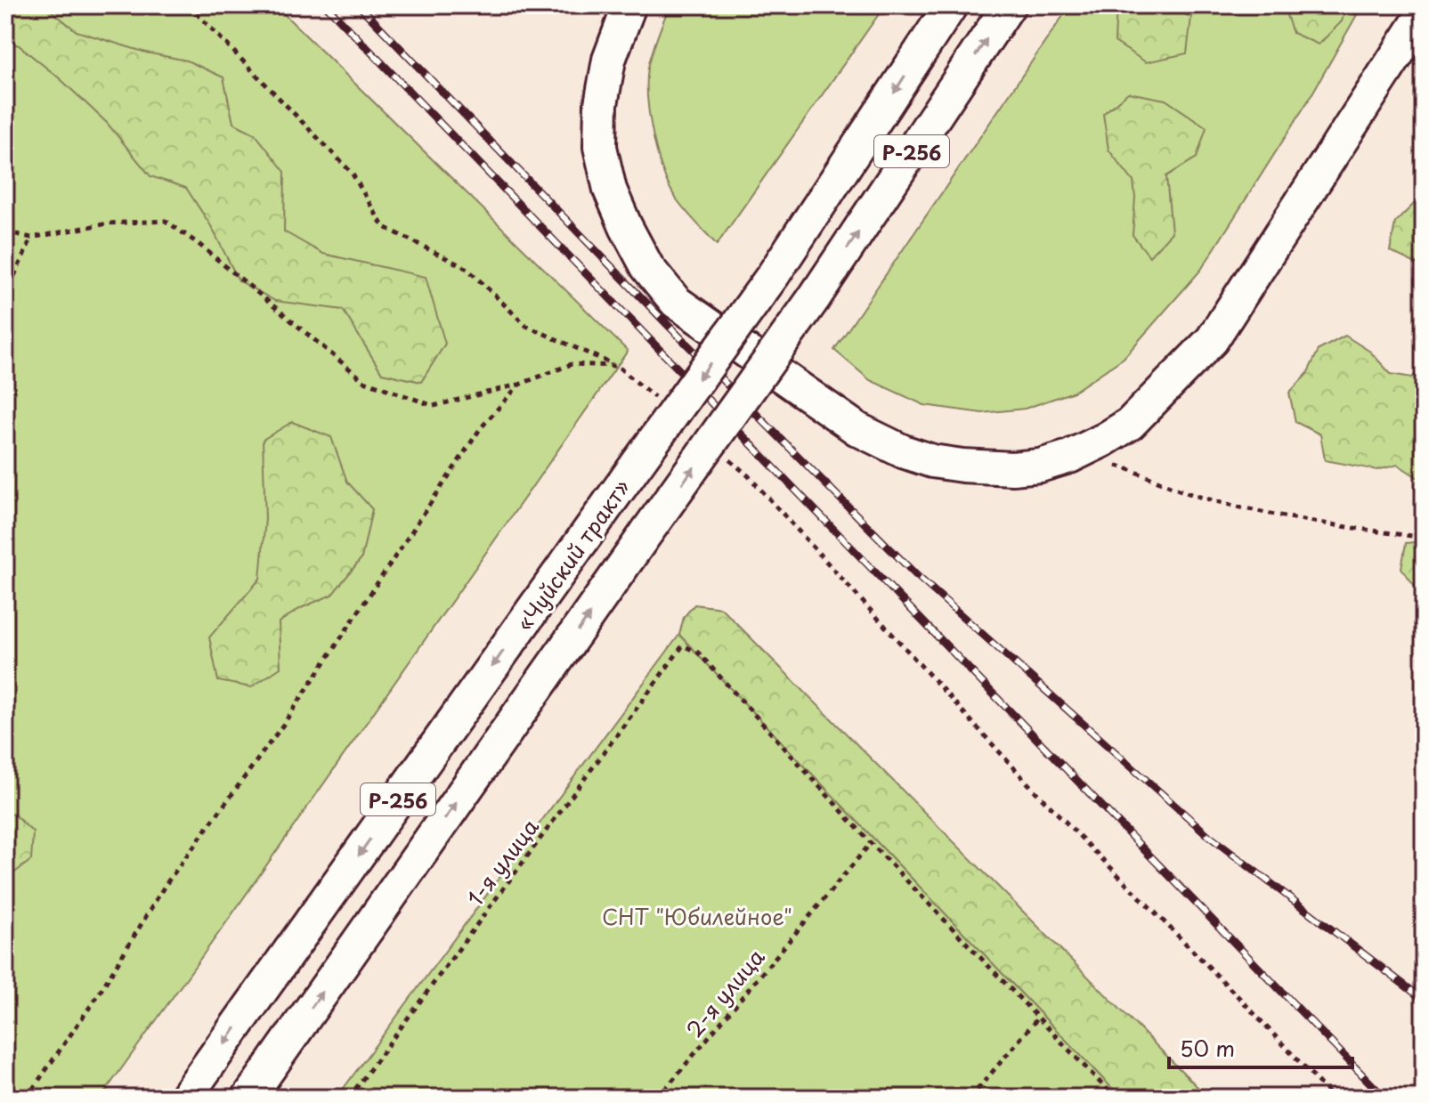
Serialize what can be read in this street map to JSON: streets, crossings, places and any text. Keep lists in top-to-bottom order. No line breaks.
{"streets":{"highway":["Р-256","«Чуйский тракт»"],"path":["1-я улица","2-я улица"]},"crossings":[["1-я улица","2-я улица"]],"parks":["СНТ \"Юбилейное\""],"scale_bar":"50 m"}
